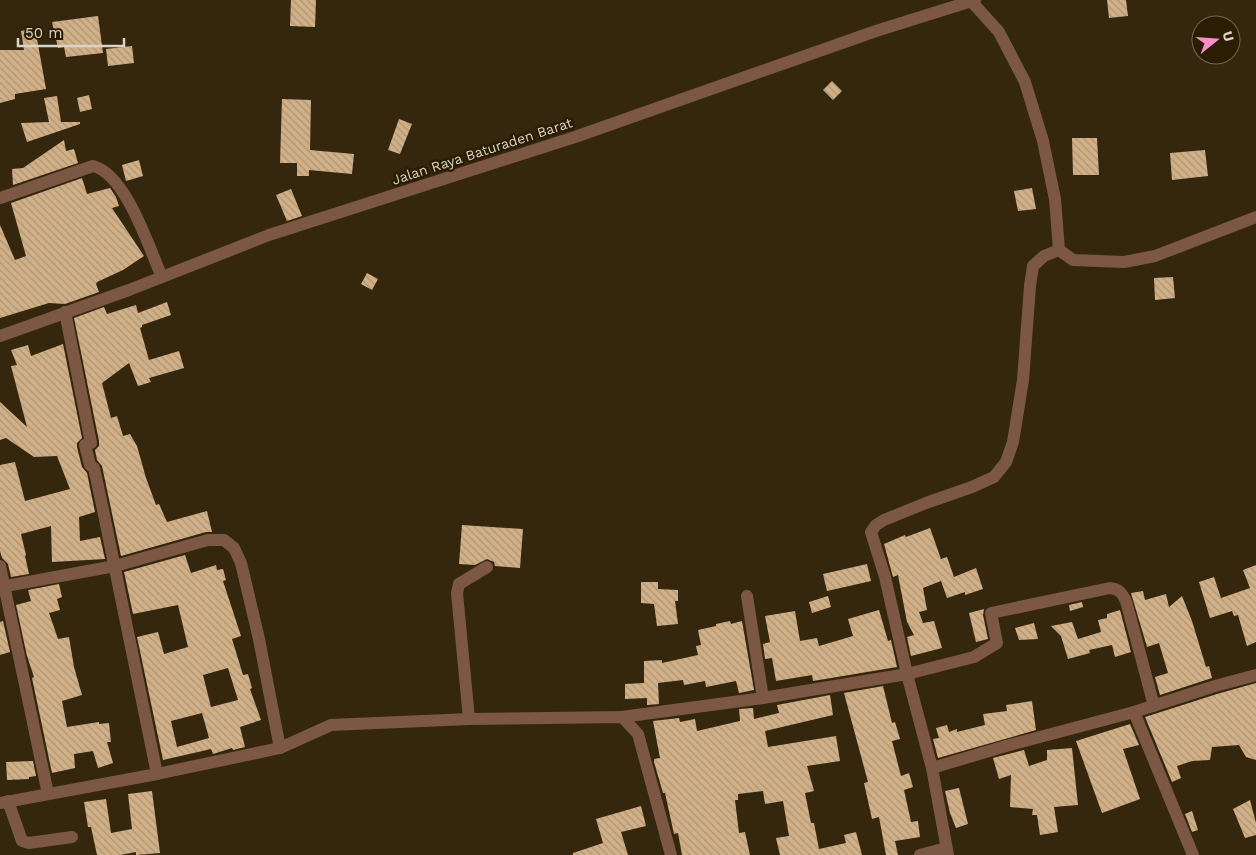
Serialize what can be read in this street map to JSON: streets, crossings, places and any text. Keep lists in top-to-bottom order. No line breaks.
{"streets":{"street":["Jalan Raya Baturaden Barat"]},"scale_bar":"50 m","north":"right"}
